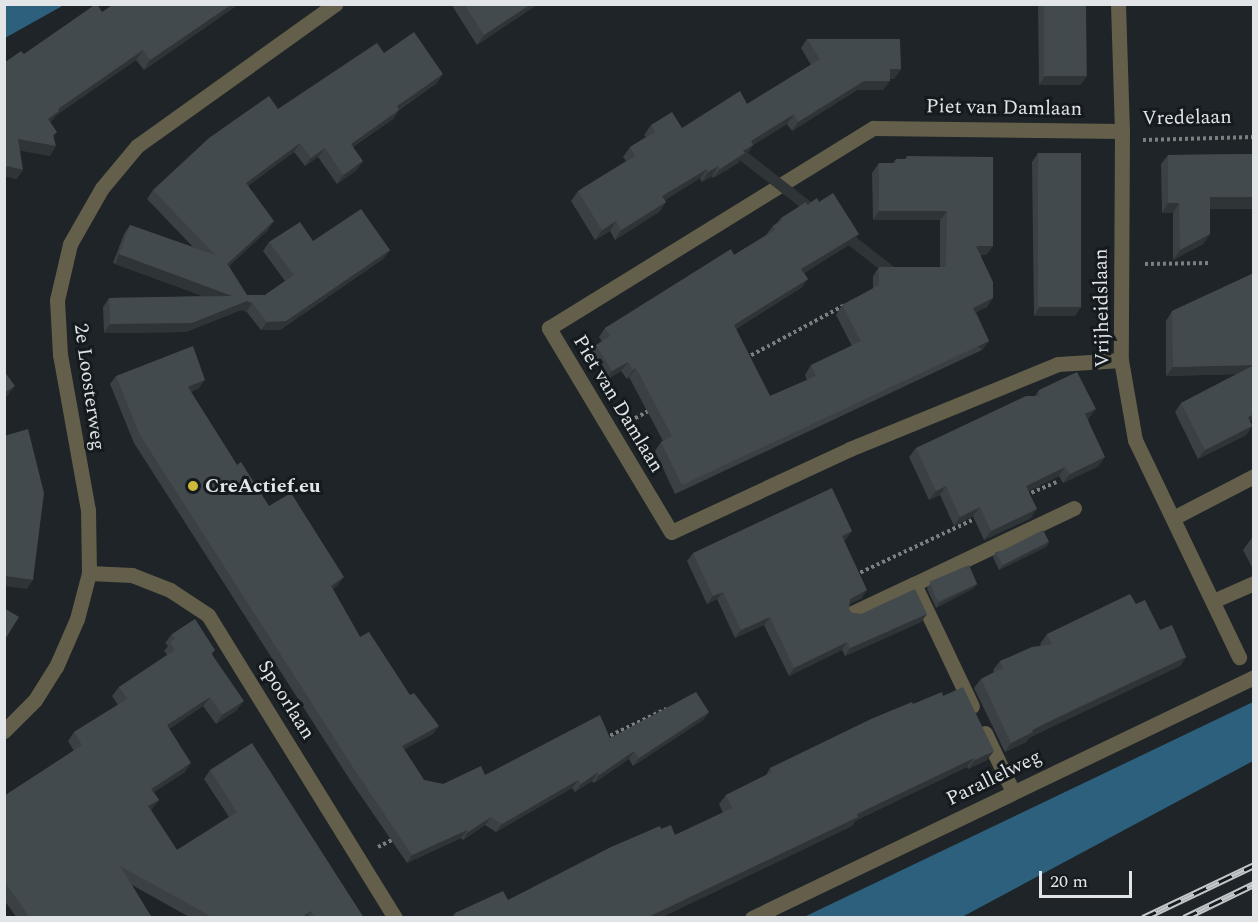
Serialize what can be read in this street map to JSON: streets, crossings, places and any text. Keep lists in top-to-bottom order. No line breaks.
{"streets":{"street":["Piet van Damlaan","Vrijheidslaan","2e Loosterweg","Spoorlaan","Parallelweg"],"path":["Vredelaan"]},"crossings":[["Piet van Damlaan","Vredelaan"],["Piet van Damlaan","Vrijheidslaan"],["Vredelaan","Vrijheidslaan"],["2e Loosterweg","Spoorlaan"]],"places":["CreActief.eu"],"scale_bar":"20 m"}
